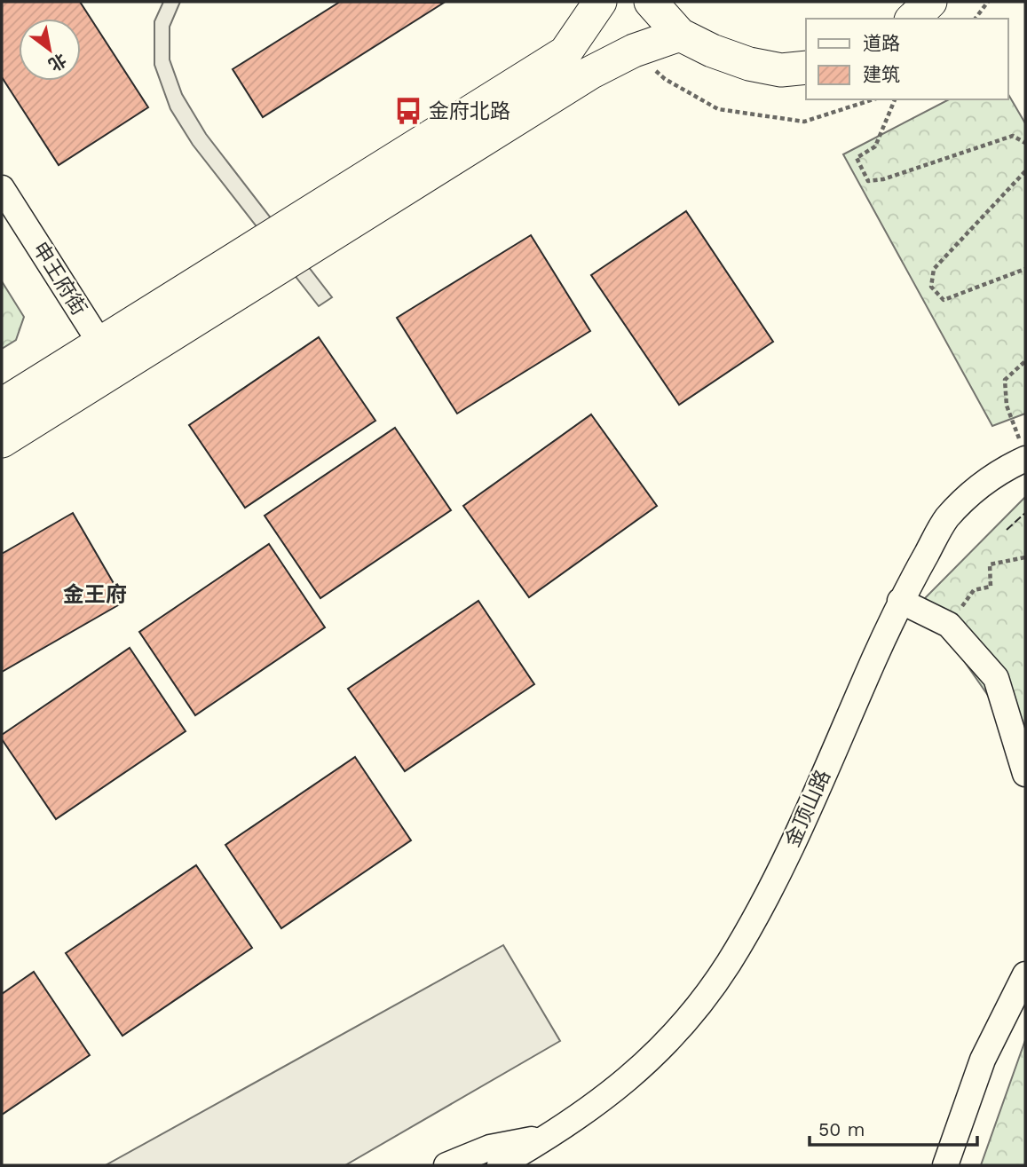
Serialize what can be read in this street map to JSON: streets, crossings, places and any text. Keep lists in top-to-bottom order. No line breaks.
{"streets":{"street":["申王府街","金顶山路"]},"districts":["金王府"],"places":{"bus stop":["金府北路"]},"legend":["道路","建筑"],"scale_bar":"50 m","north":"bottom right"}
